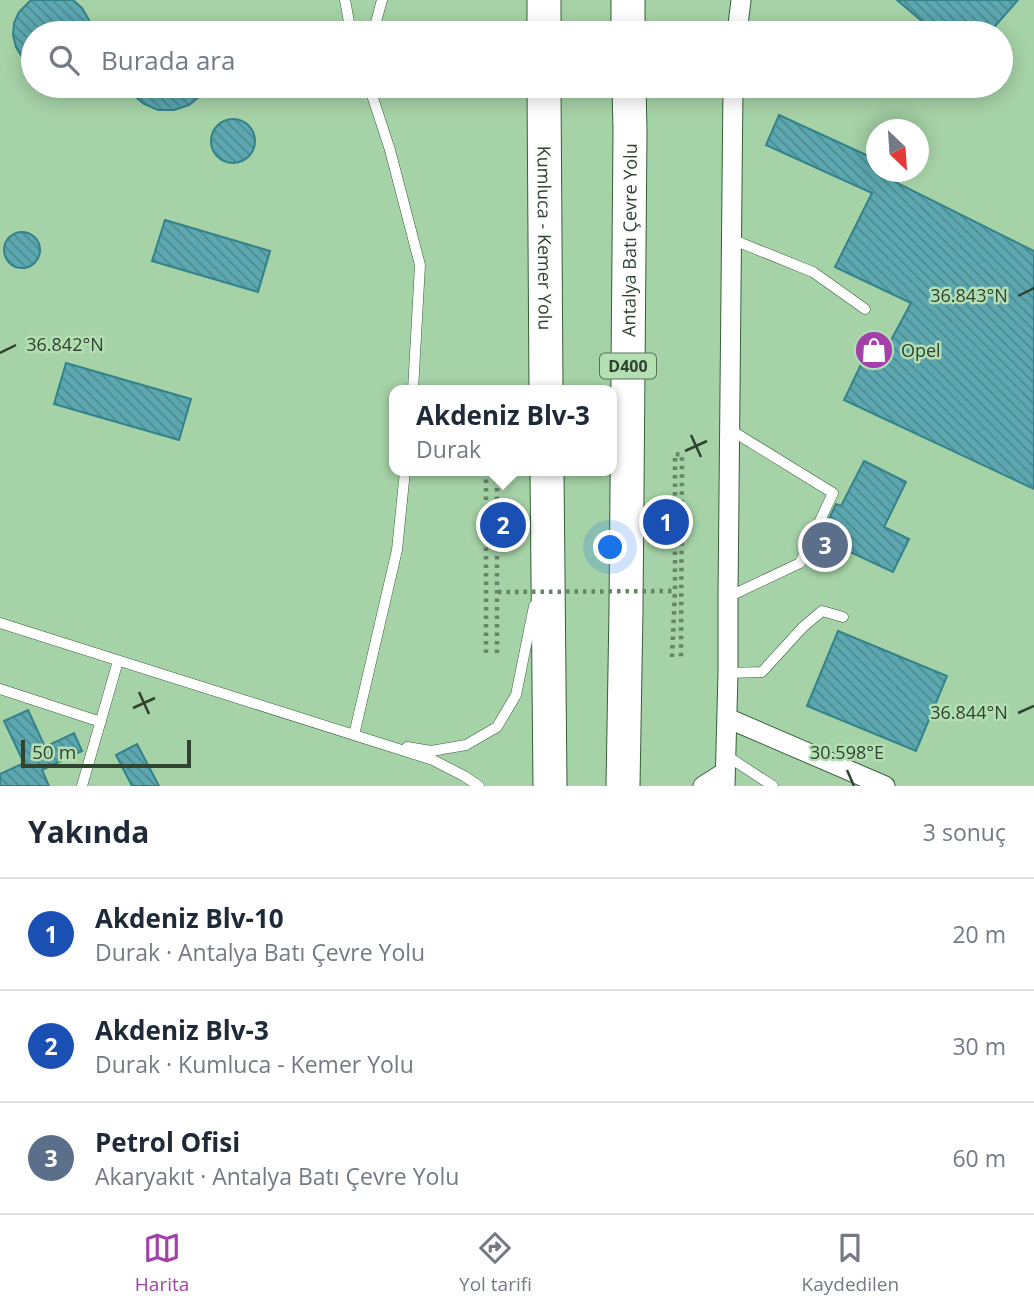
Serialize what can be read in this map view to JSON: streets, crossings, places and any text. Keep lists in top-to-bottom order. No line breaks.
{"streets":{"highway":["Kumluca - Kemer Yolu","Antalya Batı Çevre Yolu","D400"]},"crossings":[["Antalya Batı Çevre Yolu","D400"]],"places":{"shop":["Opel"]},"scale_bar":"50 m","north":"bottom right","page":{"search":"Burada ara","popup":["Akdeniz Blv-3","Durak"],"pins":["1","2","3"],"scale":"50 m","heading":["Yakında","3 sonuç"],"list":[{"mark":"1","name":"Akdeniz Blv-10","note":"Durak · Antalya Batı Çevre Yolu","value":"20 m"},{"mark":"2","name":"Akdeniz Blv-3","note":"Durak · Kumluca - Kemer Yolu","value":"30 m"},{"mark":"3","name":"Petrol Ofisi","note":"Akaryakıt · Antalya Batı Çevre Yolu","value":"60 m"}],"nav":["Harita","Yol tarifi","Kaydedilen"]},"coordinates":["36.843°N","36.842°N","36.844°N","30.598°E"]}
